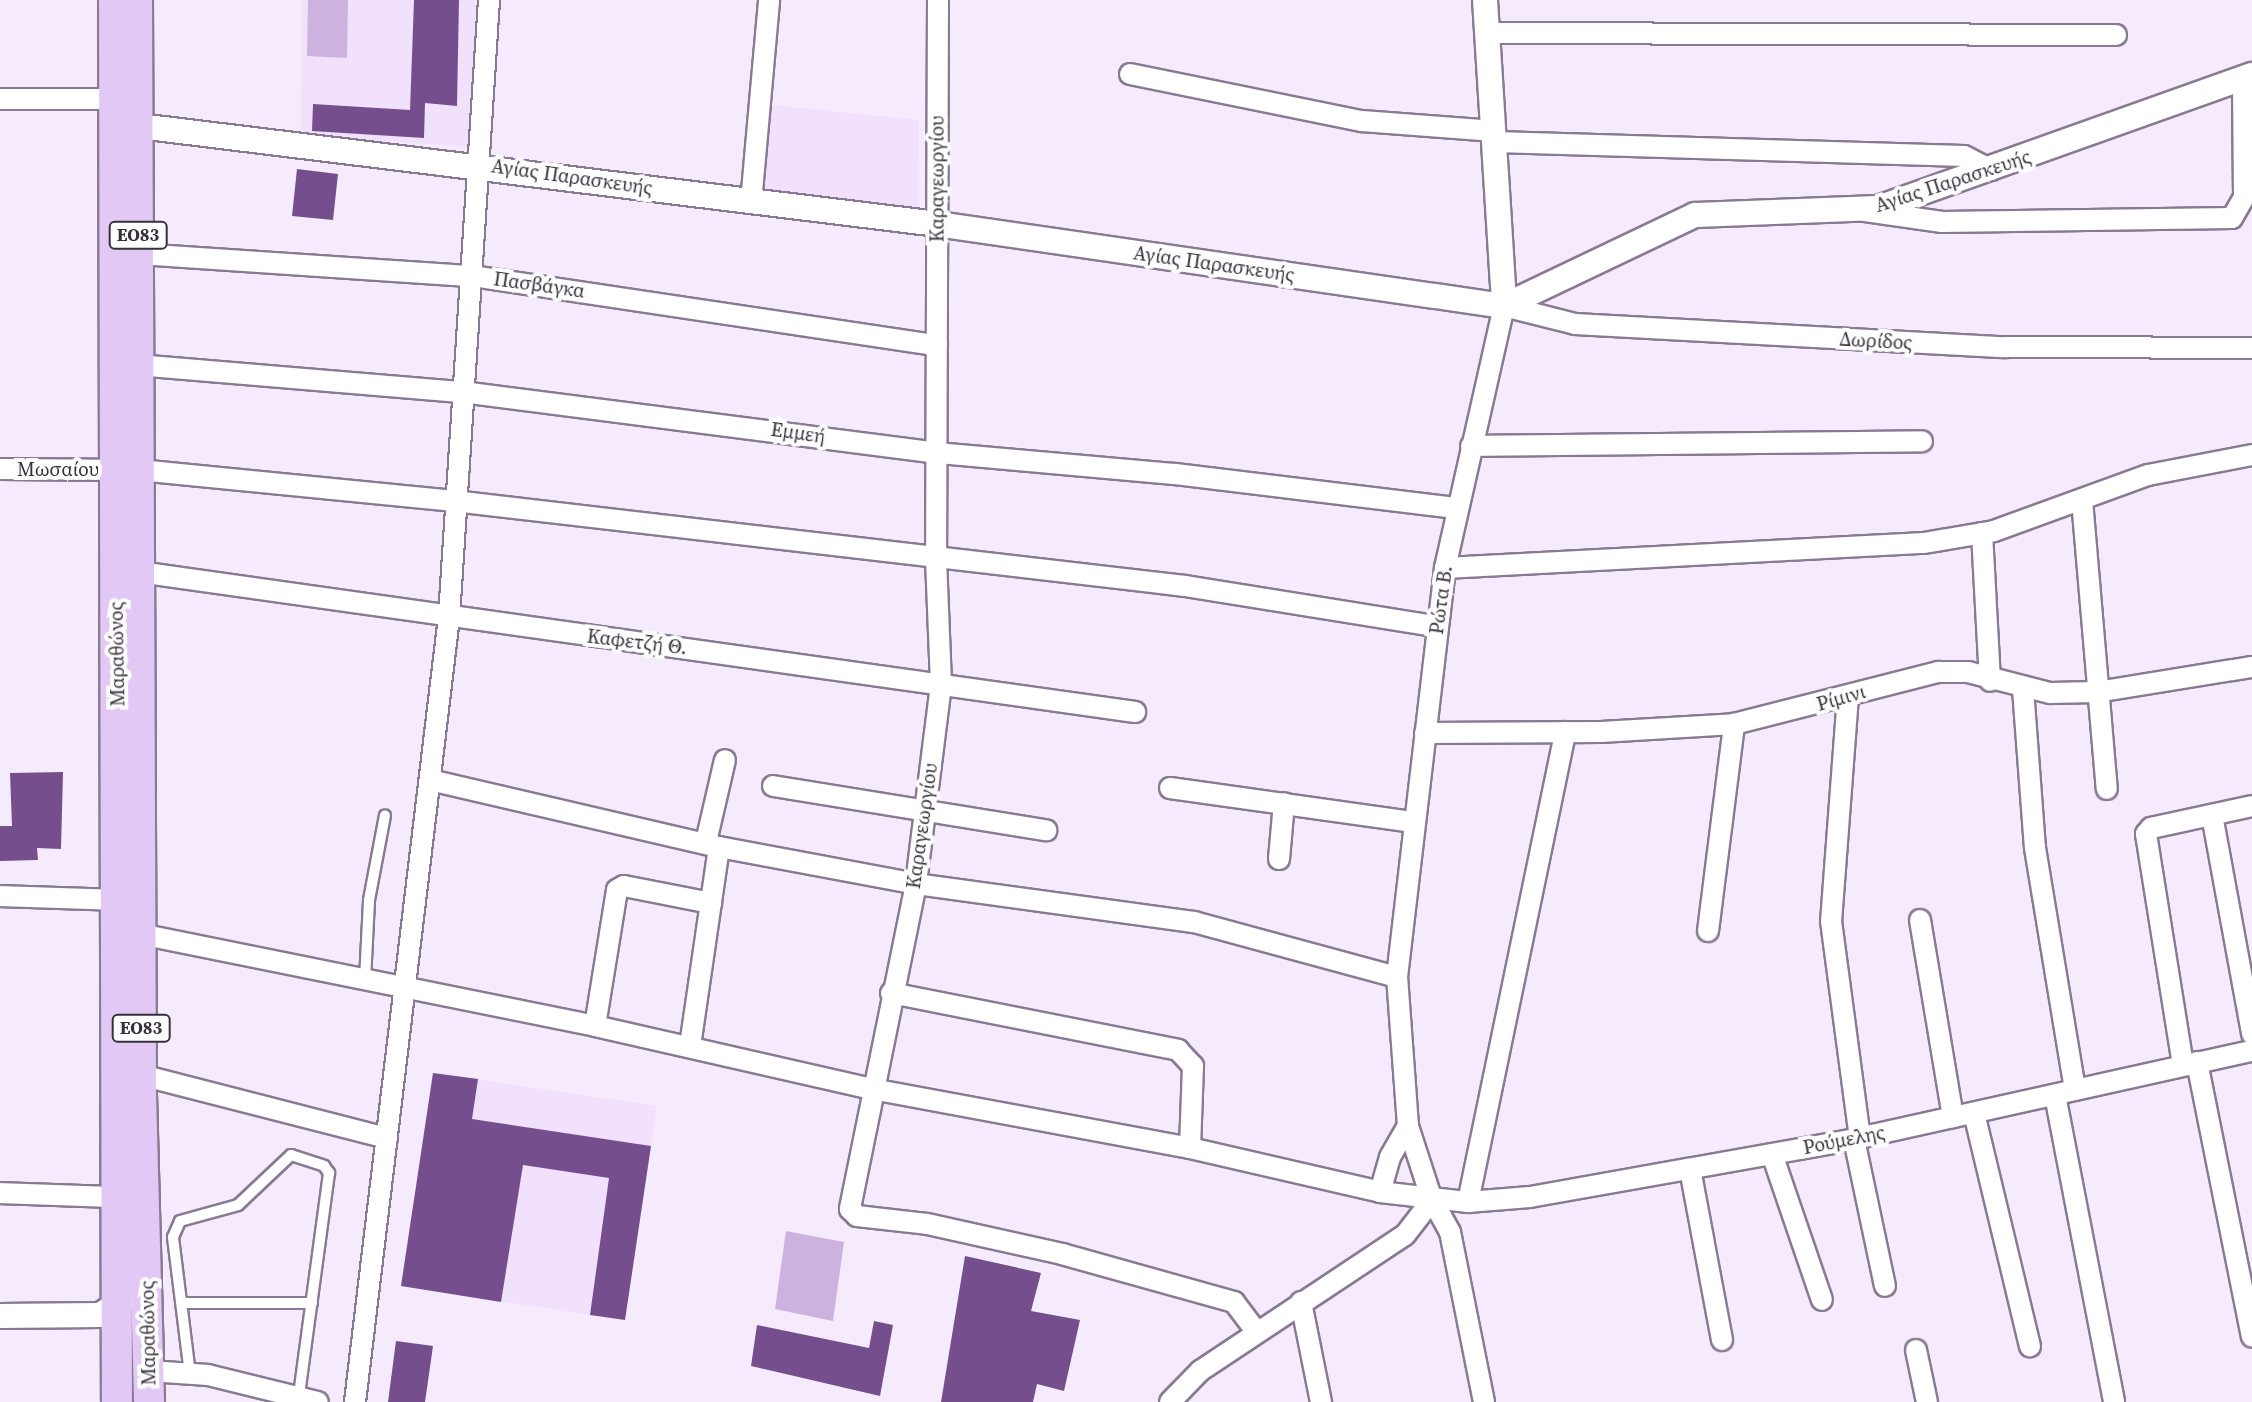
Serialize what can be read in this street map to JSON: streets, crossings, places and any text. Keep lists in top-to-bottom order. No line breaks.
{"streets":{"main road":["ΕΟ83","Μαραθώνος"],"street":["Αγίας Παρασκευής","Καραγεωργίου","Πασβάγκα","Δωρίδος","Εμμεή","Μωσαίου","Ρώτα Β.","Καφετζή Θ.","Ρίμινι","Ρούμελης"]},"crossings":[["Αγίας Παρασκευής","Καραγεωργίου"],["Αγίας Παρασκευής","Δωρίδος"],["Αγίας Παρασκευής","Ρώτα Β."],["Αγίας Παρασκευής","Μαραθώνος"],["Καραγεωργίου","Πασβάγκα"],["Καραγεωργίου","Εμμεή"],["Καραγεωργίου","Μωσαίου"],["Καραγεωργίου","Καφετζή Θ."],["Καραγεωργίου","Ρούμελης"],["Πασβάγκα","Μαραθώνος"],["Δωρίδος","Ρώτα Β."],["Εμμεή","Ρώτα Β."],["Εμμεή","Μαραθώνος"],["Μωσαίου","Ρώτα Β."],["Μωσαίου","Μαραθώνος"],["Ρώτα Β.","Ρίμινι"],["Ρώτα Β.","Ρούμελης"],["Καφετζή Θ.","Μαραθώνος"],["Μαραθώνος","Ρούμελης"]]}
